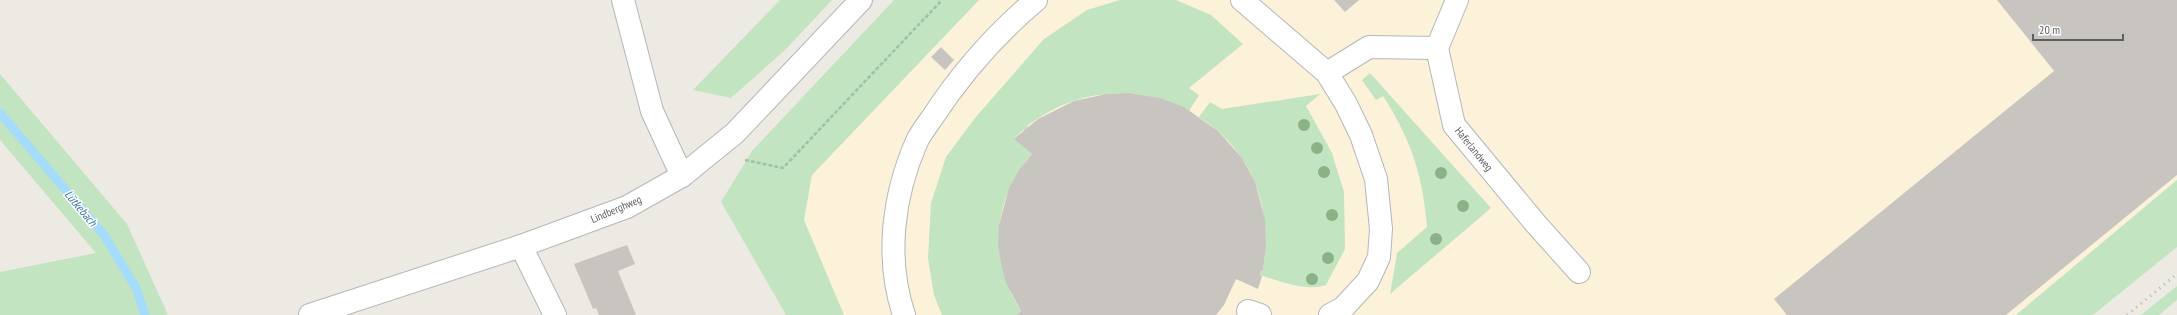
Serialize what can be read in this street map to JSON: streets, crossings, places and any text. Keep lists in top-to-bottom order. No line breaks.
{"streets":{"street":["Haferlandweg","Lindberghweg"]},"water":["Lütkebach"],"scale_bar":"20 m"}
